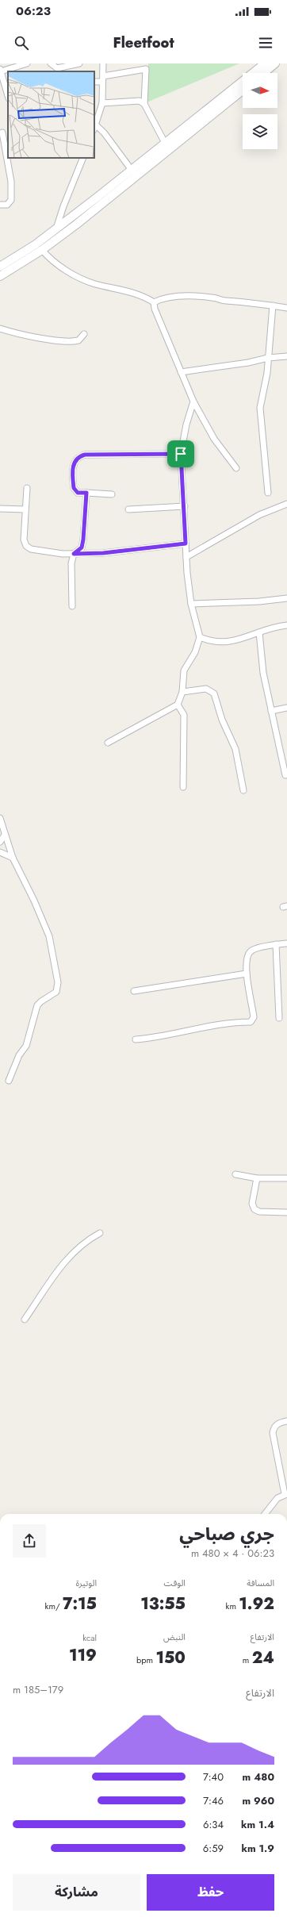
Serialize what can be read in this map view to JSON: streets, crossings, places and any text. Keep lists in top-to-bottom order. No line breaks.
{"north":"right","page":{"status":"06:23","header":"Fleetfoot","heading":["جري صباحي","06:23 · 4 × 480 m"],"stats":[["المسافة","1.92 km"],["الوقت","13:55"],["الوتيرة","7:15 /km"],["الارتفاع","24 m"],["النبض","150 bpm"],["kcal","119"]],"chart":["الارتفاع","179–185 m"],"list":[{"name":"480 m","note":"7:40"},{"name":"960 m","note":"7:46"},{"name":"1.4 km","note":"6:34"},{"name":"1.9 km","note":"6:59"}],"buttons":["حفظ","مشاركة"]}}
